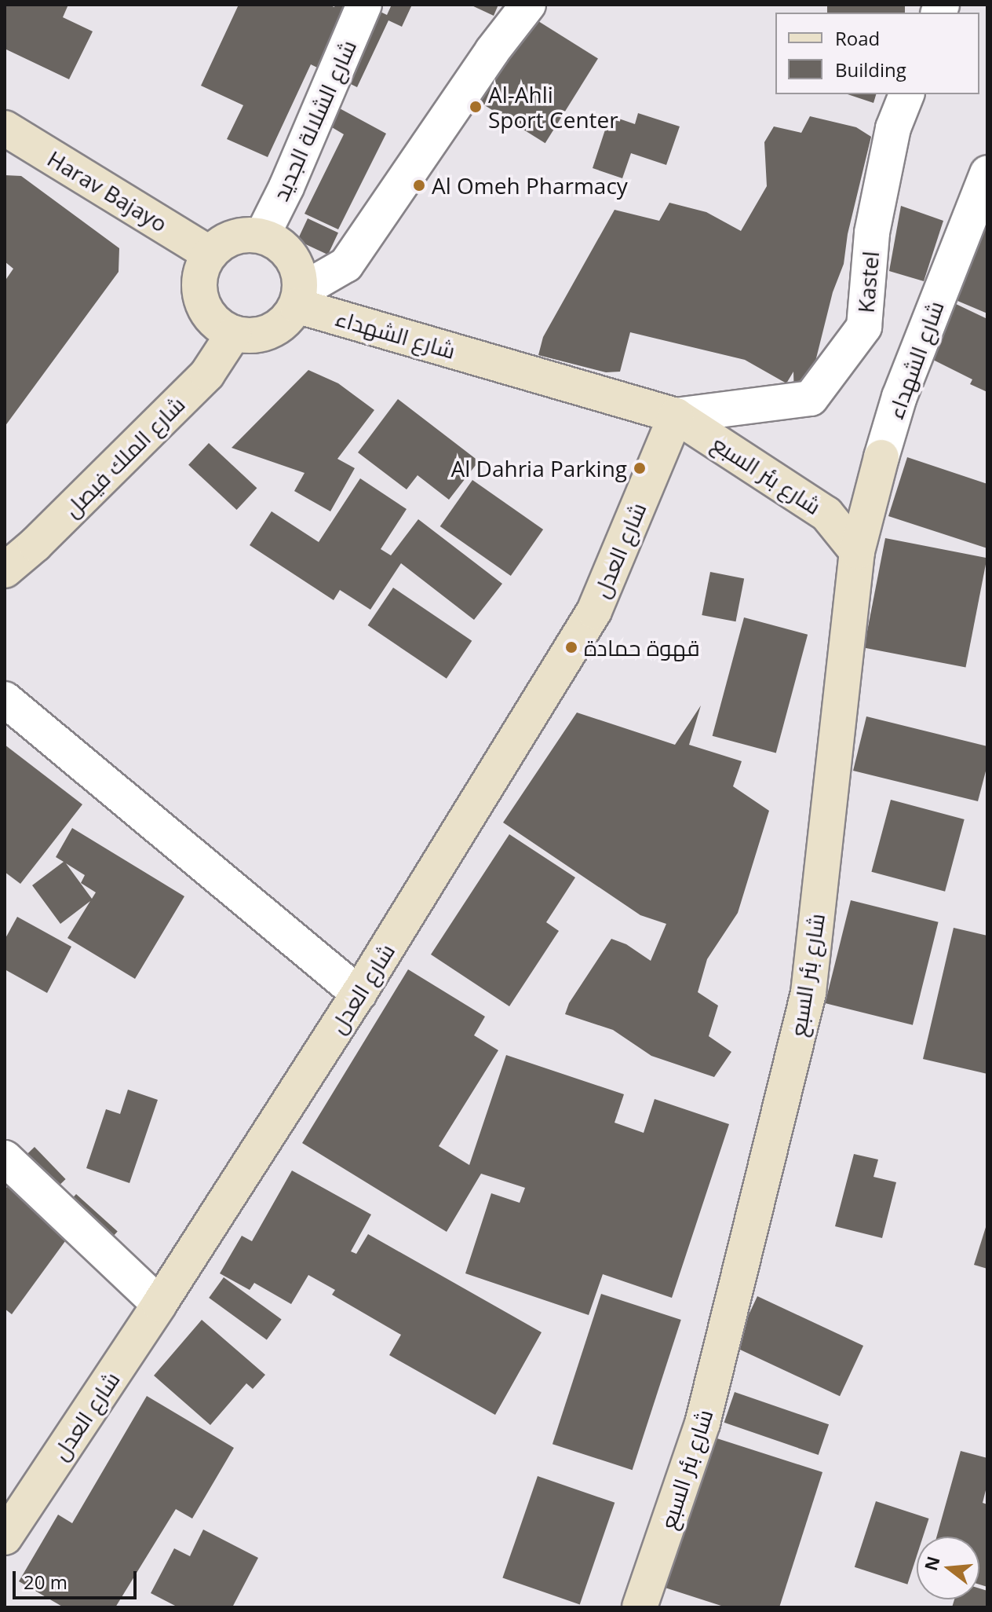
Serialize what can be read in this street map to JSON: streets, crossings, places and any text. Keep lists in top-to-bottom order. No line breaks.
{"streets":{"street":["شارع الشلالة الجديد","Harav Bajayo","Kastel","شارع الشهداء","شارع الملك فيصل","شارع بئر السبع","شارع العدل"]},"crossings":[["شارع الشلالة الجديد","Harav Bajayo"],["شارع الشلالة الجديد","شارع الشهداء"],["شارع الشلالة الجديد","شارع الملك فيصل"],["Harav Bajayo","شارع الشهداء"],["Harav Bajayo","شارع الملك فيصل"],["Kastel","شارع الشهداء"],["Kastel","شارع بئر السبع"],["Kastel","شارع العدل"],["شارع الشهداء","شارع الملك فيصل"],["شارع الشهداء","شارع بئر السبع"],["شارع الشهداء","شارع العدل"],["شارع بئر السبع","شارع العدل"]],"places":["Al-Ahli Sport Center","Al Omeh Pharmacy","Al Dahria Parking","قهوة حمادة"],"legend":["Road","Building"],"scale_bar":"20 m","north":"left"}
